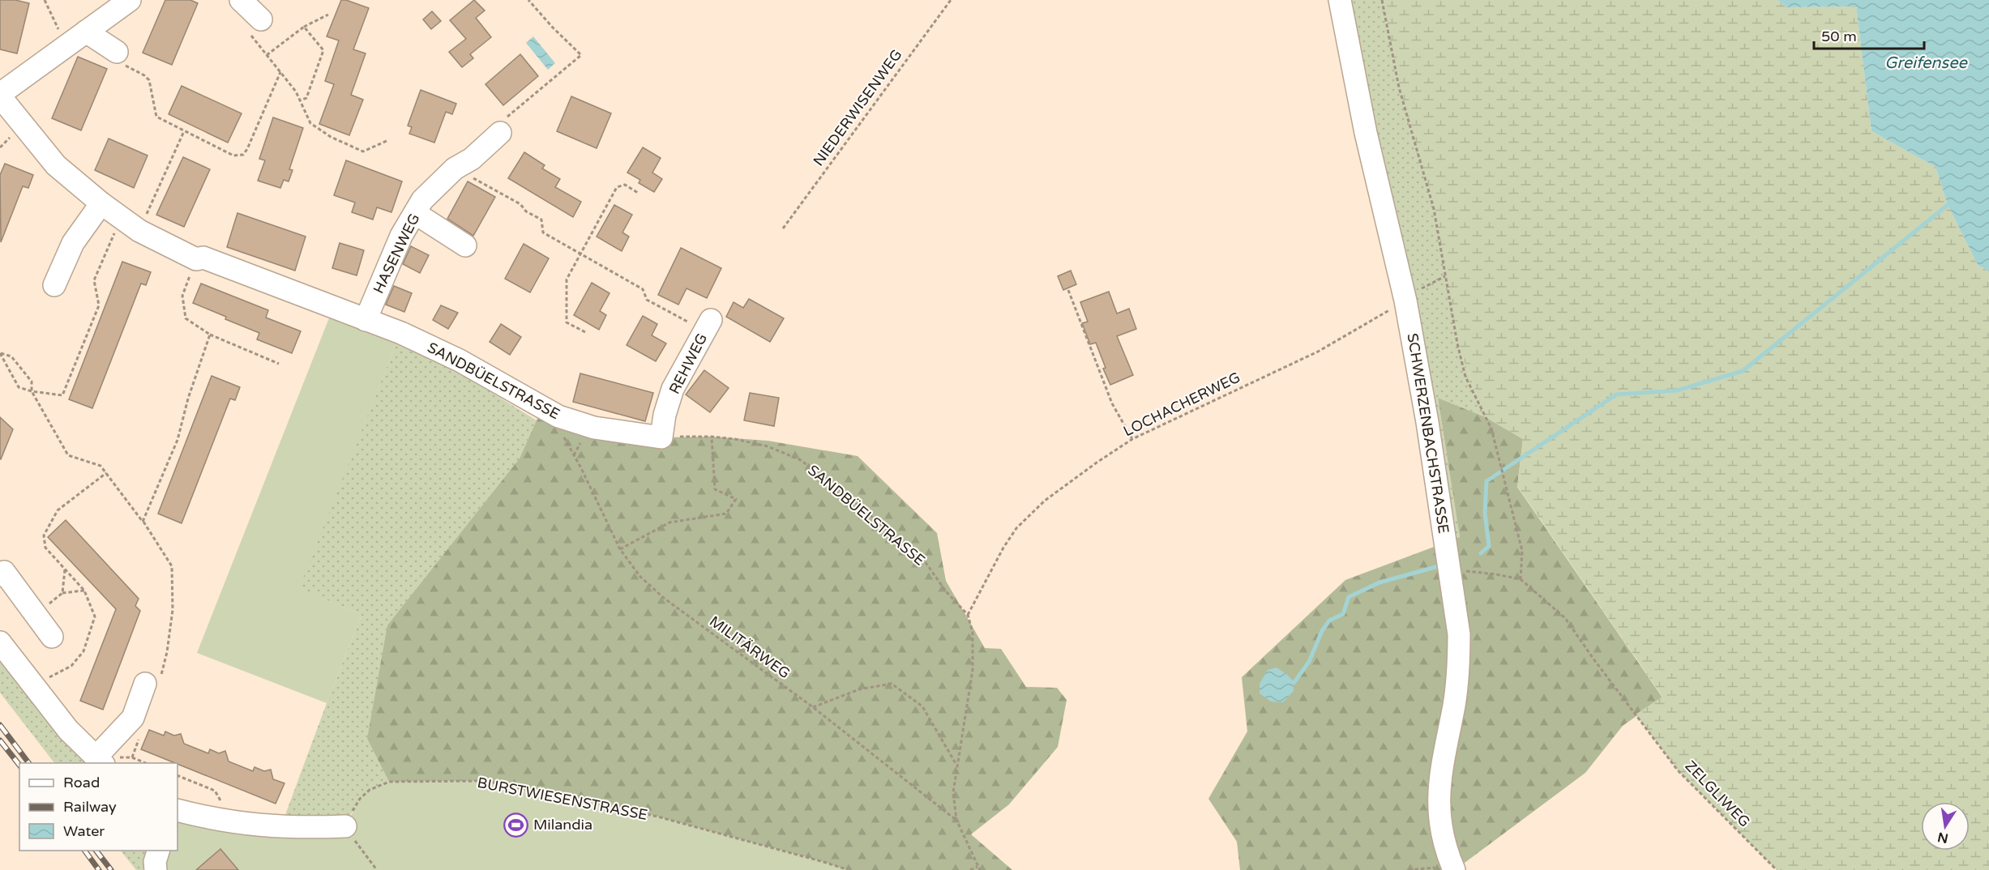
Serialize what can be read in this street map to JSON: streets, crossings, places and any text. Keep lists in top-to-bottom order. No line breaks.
{"streets":{"street":["HASENWEG","REHWEG","SANDBÜELSTRASSE","SCHWERZENBACHSTRASSE"],"path":["NIEDERWISENWEG","LOCHACHERWEG","MILITÄRWEG","ZELGLIWEG","BURSTWIESENSTRASSE"]},"crossings":[["HASENWEG","SANDBÜELSTRASSE"],["REHWEG","SANDBÜELSTRASSE"],["SANDBÜELSTRASSE","LOCHACHERWEG"],["LOCHACHERWEG","SCHWERZENBACHSTRASSE"]],"water":["Greifensee"],"places":{"sports":["Milandia"]},"legend":["Road","Railway","Water"],"scale_bar":"50 m","north":"bottom"}
